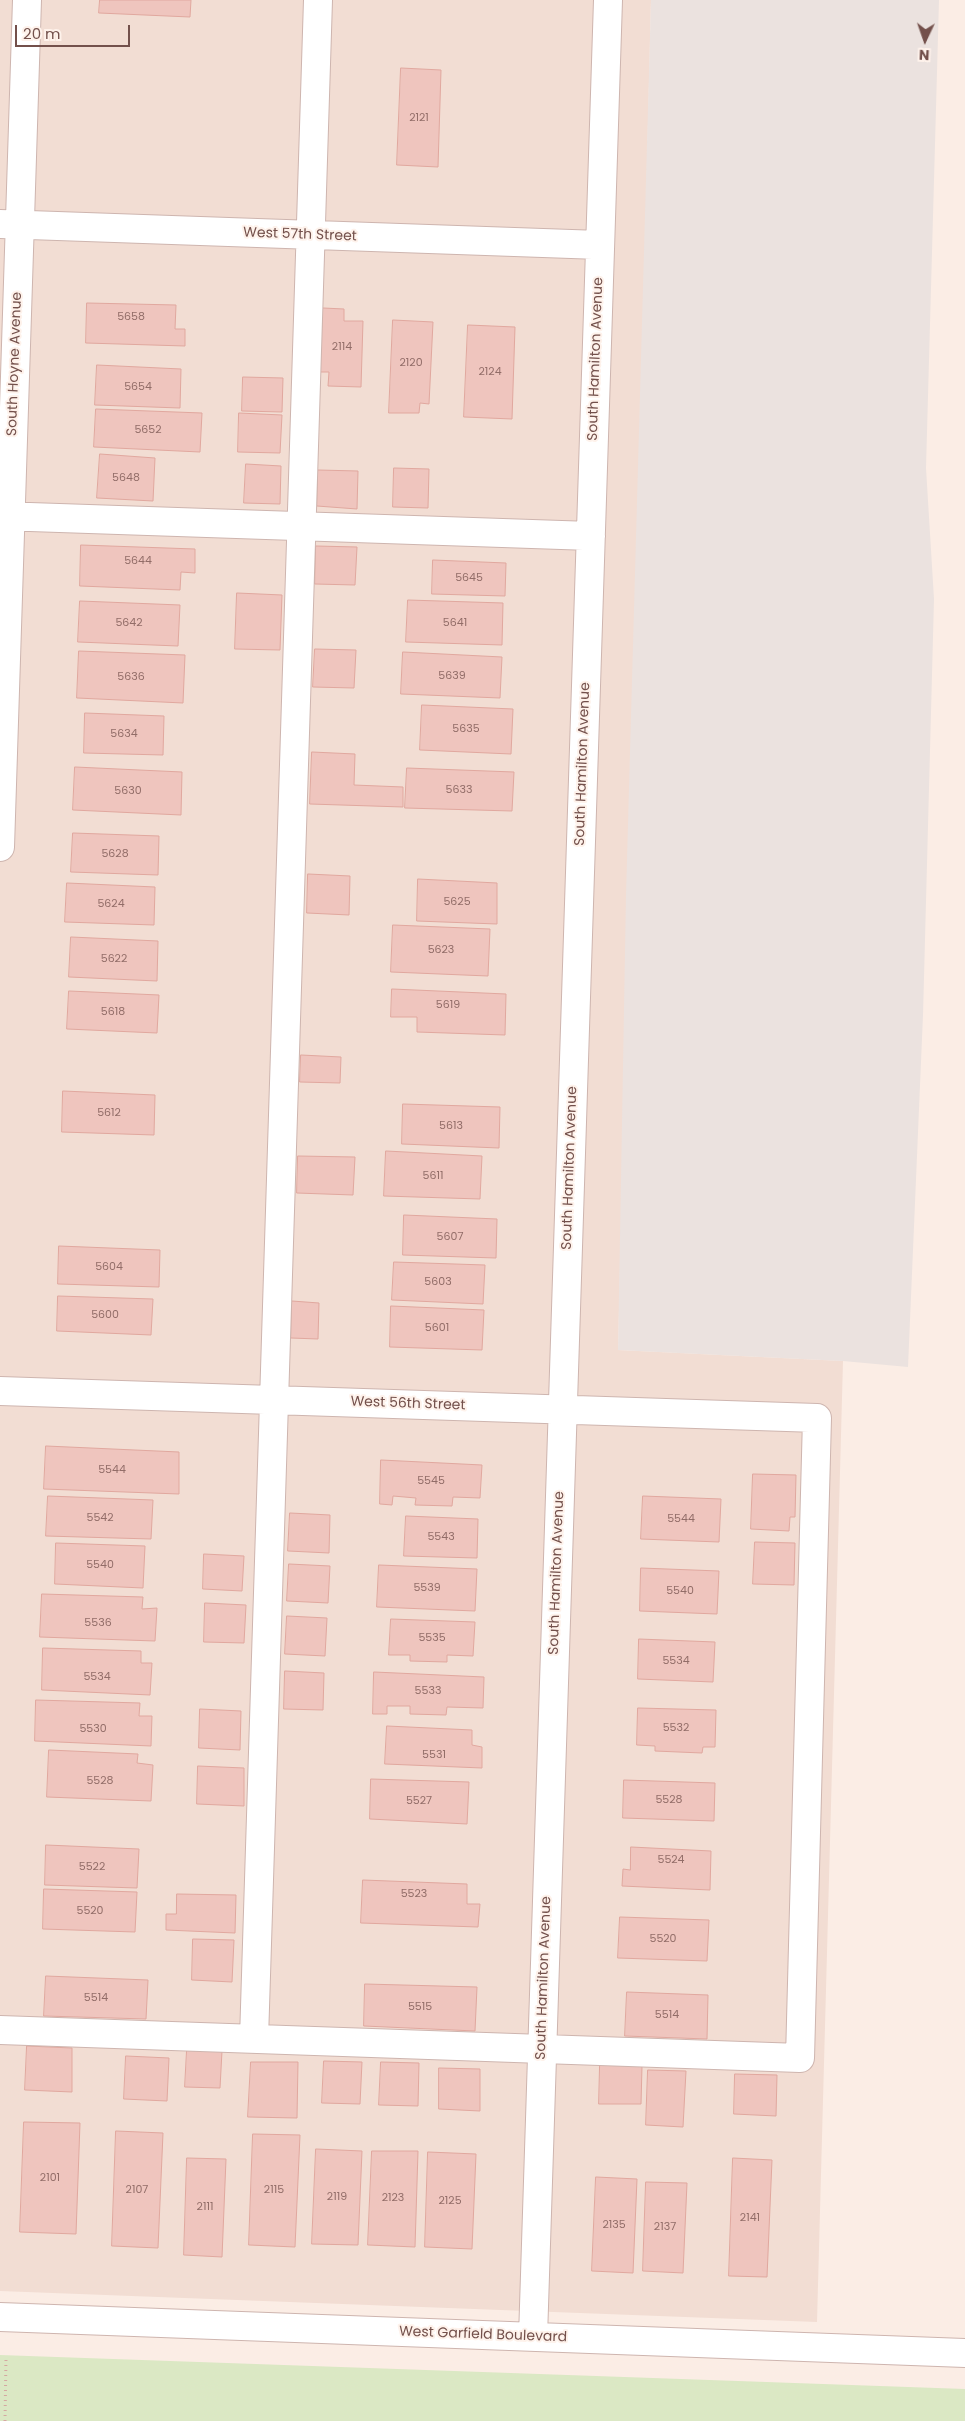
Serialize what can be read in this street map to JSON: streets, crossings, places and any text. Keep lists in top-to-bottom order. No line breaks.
{"streets":{"street":["West 57th Street","South Hamilton Avenue","South Hoyne Avenue","West 56th Street","West Garfield Boulevard"]},"crossings":[["West 57th Street","South Hamilton Avenue"],["West 57th Street","South Hoyne Avenue"],["South Hamilton Avenue","West 56th Street"],["South Hamilton Avenue","West Garfield Boulevard"]],"house_numbers":["2121","5658","2114","2120","2124","5654","5652","5648","5644","5645","5642","5641","5639","5636","5635","5634","5633","5630","5628","5625","5624","5623","5622","5619","5618","5612","5613","5611","5607","5604","5603","5600","5601","5544","5545","5542","5544","5543","5540","5539","5540","5536","5535","5534","5534","5533","5532","5530","5531","5528","5528","5527","5524","5522","5523","5520","5520","5514","5515","5514","2101","2107","2115","2119","2123","2125","2111","2141","2135","2137"],"scale_bar":"20 m","north":"bottom"}
